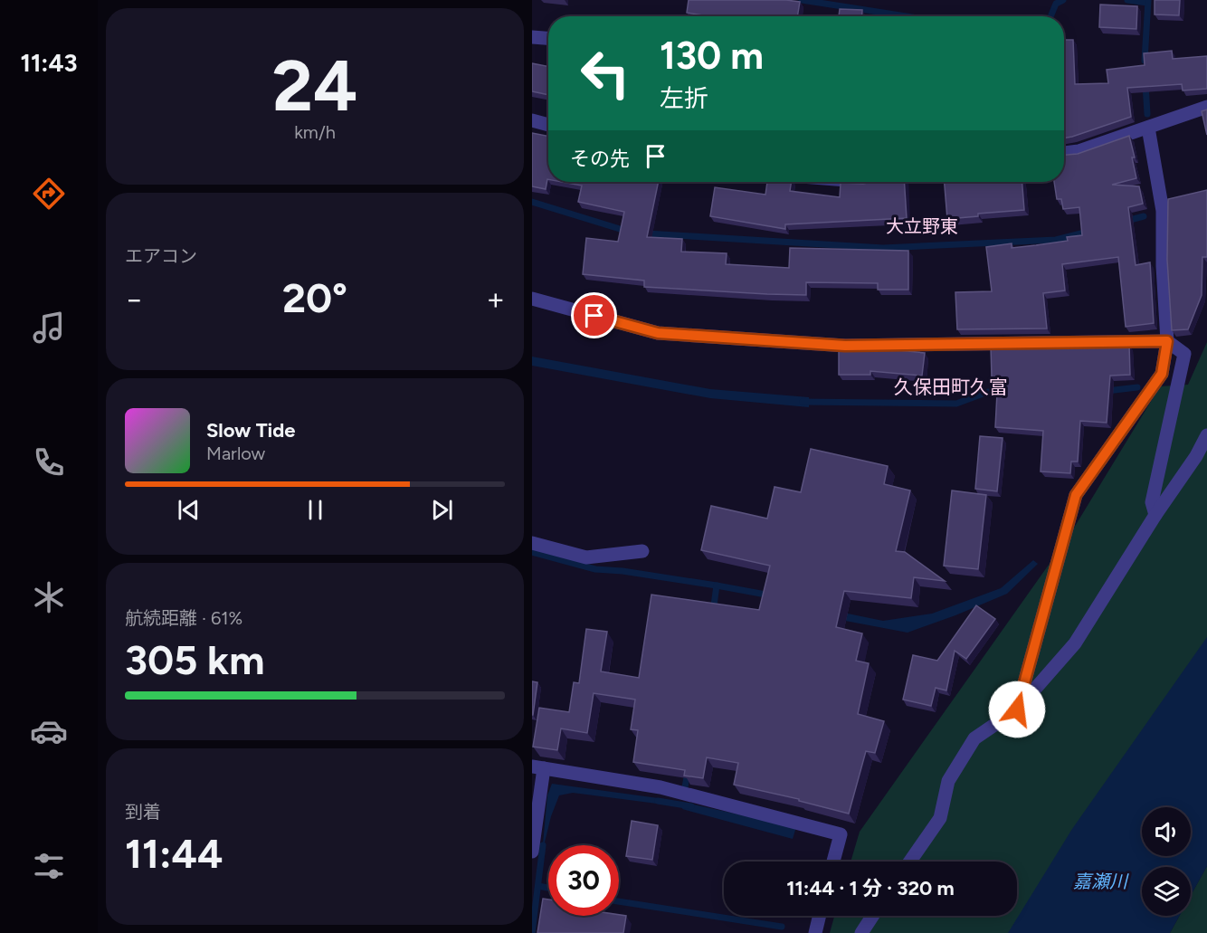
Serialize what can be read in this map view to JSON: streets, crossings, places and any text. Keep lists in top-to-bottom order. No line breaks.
{"districts":["大立野東","久保田町久富"],"water":["嘉瀬川"],"page":{"tabs":"11:43","tile":[["24","km/h"],"エアコン",["航続距離 · 61%","305 km"],["到着","11:44"]],"turn":["130 m","左折"],"then":"その先","heat":["−","20°","+"],"song":["Slow Tide","Marlow"],"limit":"30","trip":"11:44 · 1 分 · 320 m"}}
